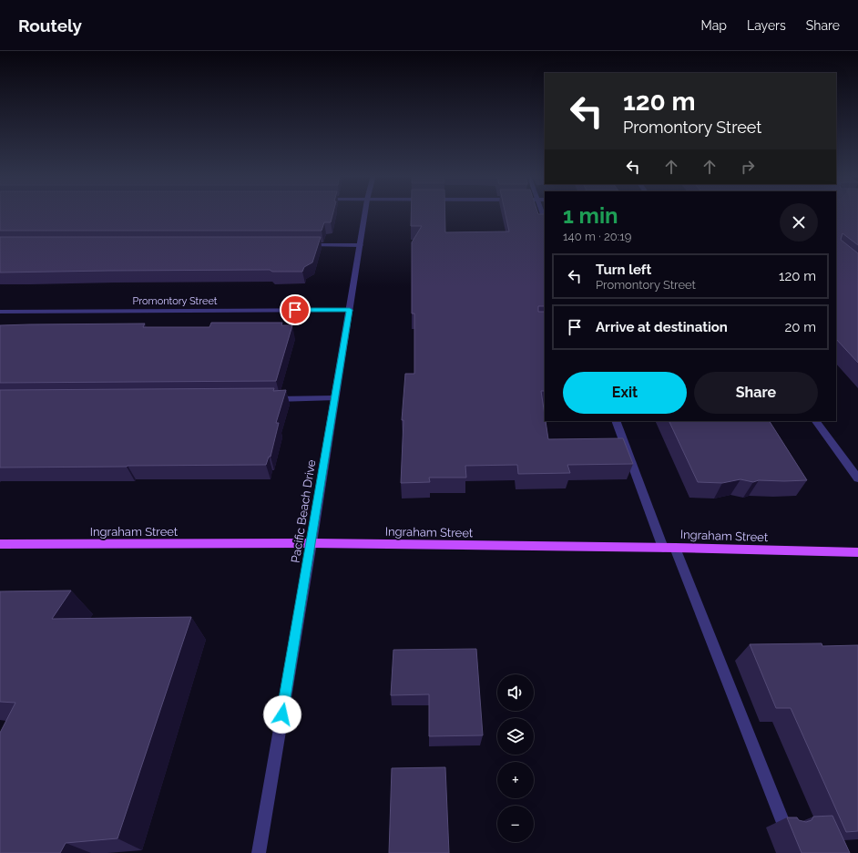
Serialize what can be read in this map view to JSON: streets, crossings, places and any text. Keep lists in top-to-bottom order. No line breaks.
{"streets":{"main road":["Ingraham Street"],"street":["Promontory Street","Pacific Beach Drive"]},"crossings":[["Promontory Street","Pacific Beach Drive"],["Pacific Beach Drive","Ingraham Street"]],"page":{"header":"Routely","nav":["Map","Layers","Share"],"turn":["120 m","Promontory Street"],"heading":["1 min","140 m · 20:19"],"list":[{"name":"Turn left","note":"Promontory Street","value":"120 m"},{"name":"Arrive at destination","value":"20 m"}],"buttons":["Exit","Share"],"map_buttons":["+","−"]}}
